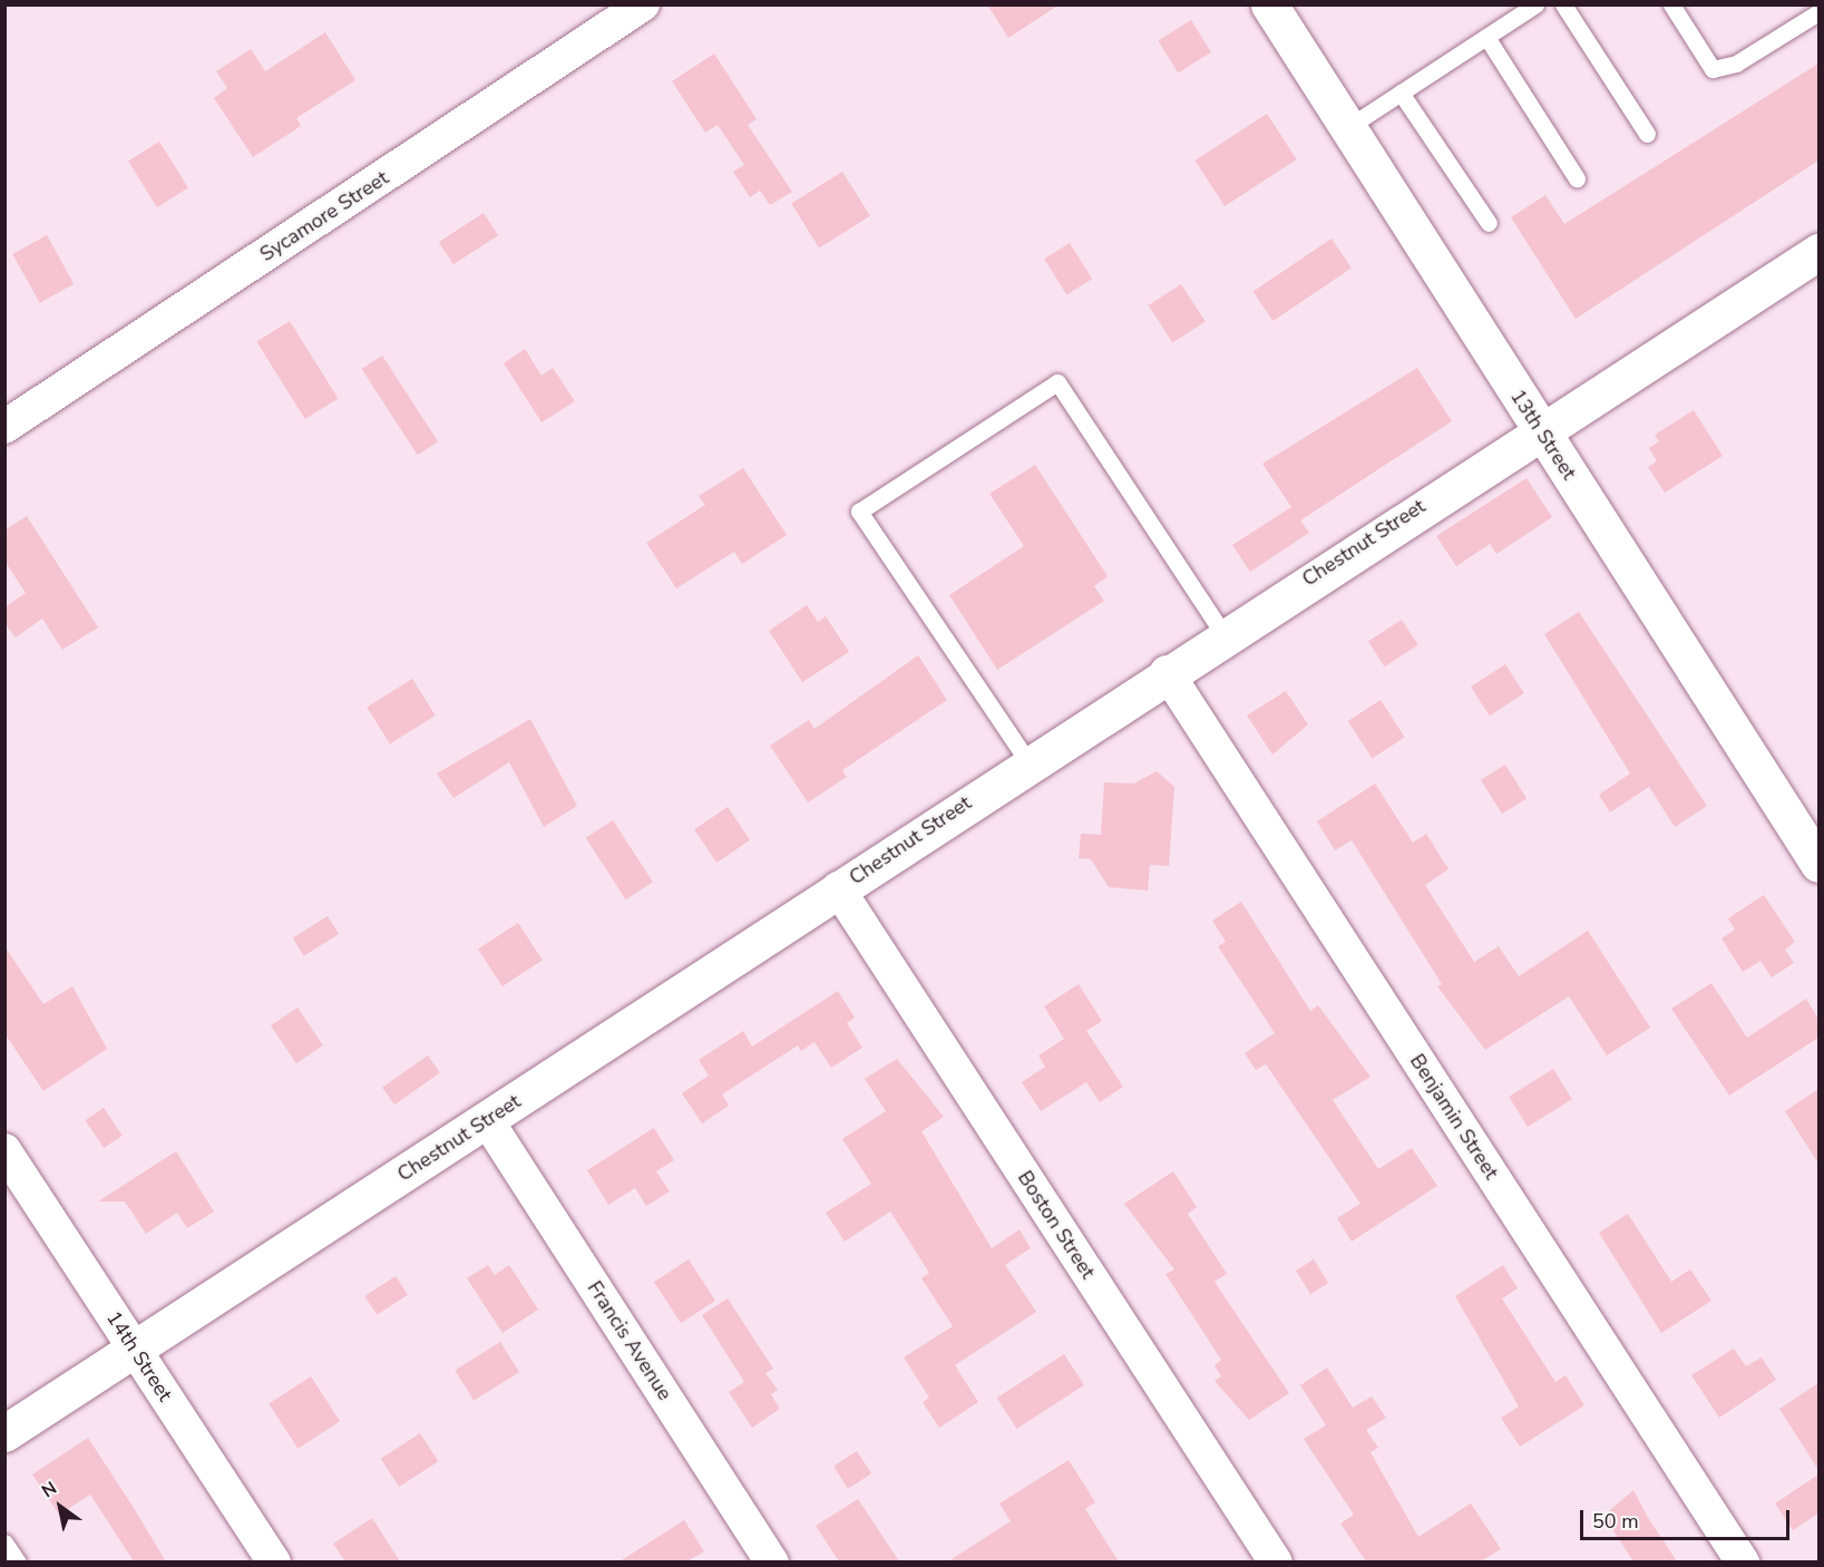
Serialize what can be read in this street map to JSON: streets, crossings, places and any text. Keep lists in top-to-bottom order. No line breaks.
{"streets":{"street":["Sycamore Street","13th Street","Chestnut Street","Benjamin Street","Boston Street","Francis Avenue","14th Street"]},"crossings":[["13th Street","Chestnut Street"],["Chestnut Street","Benjamin Street"],["Chestnut Street","Boston Street"],["Chestnut Street","Francis Avenue"],["Chestnut Street","14th Street"]],"scale_bar":"50 m","north":"top left"}
